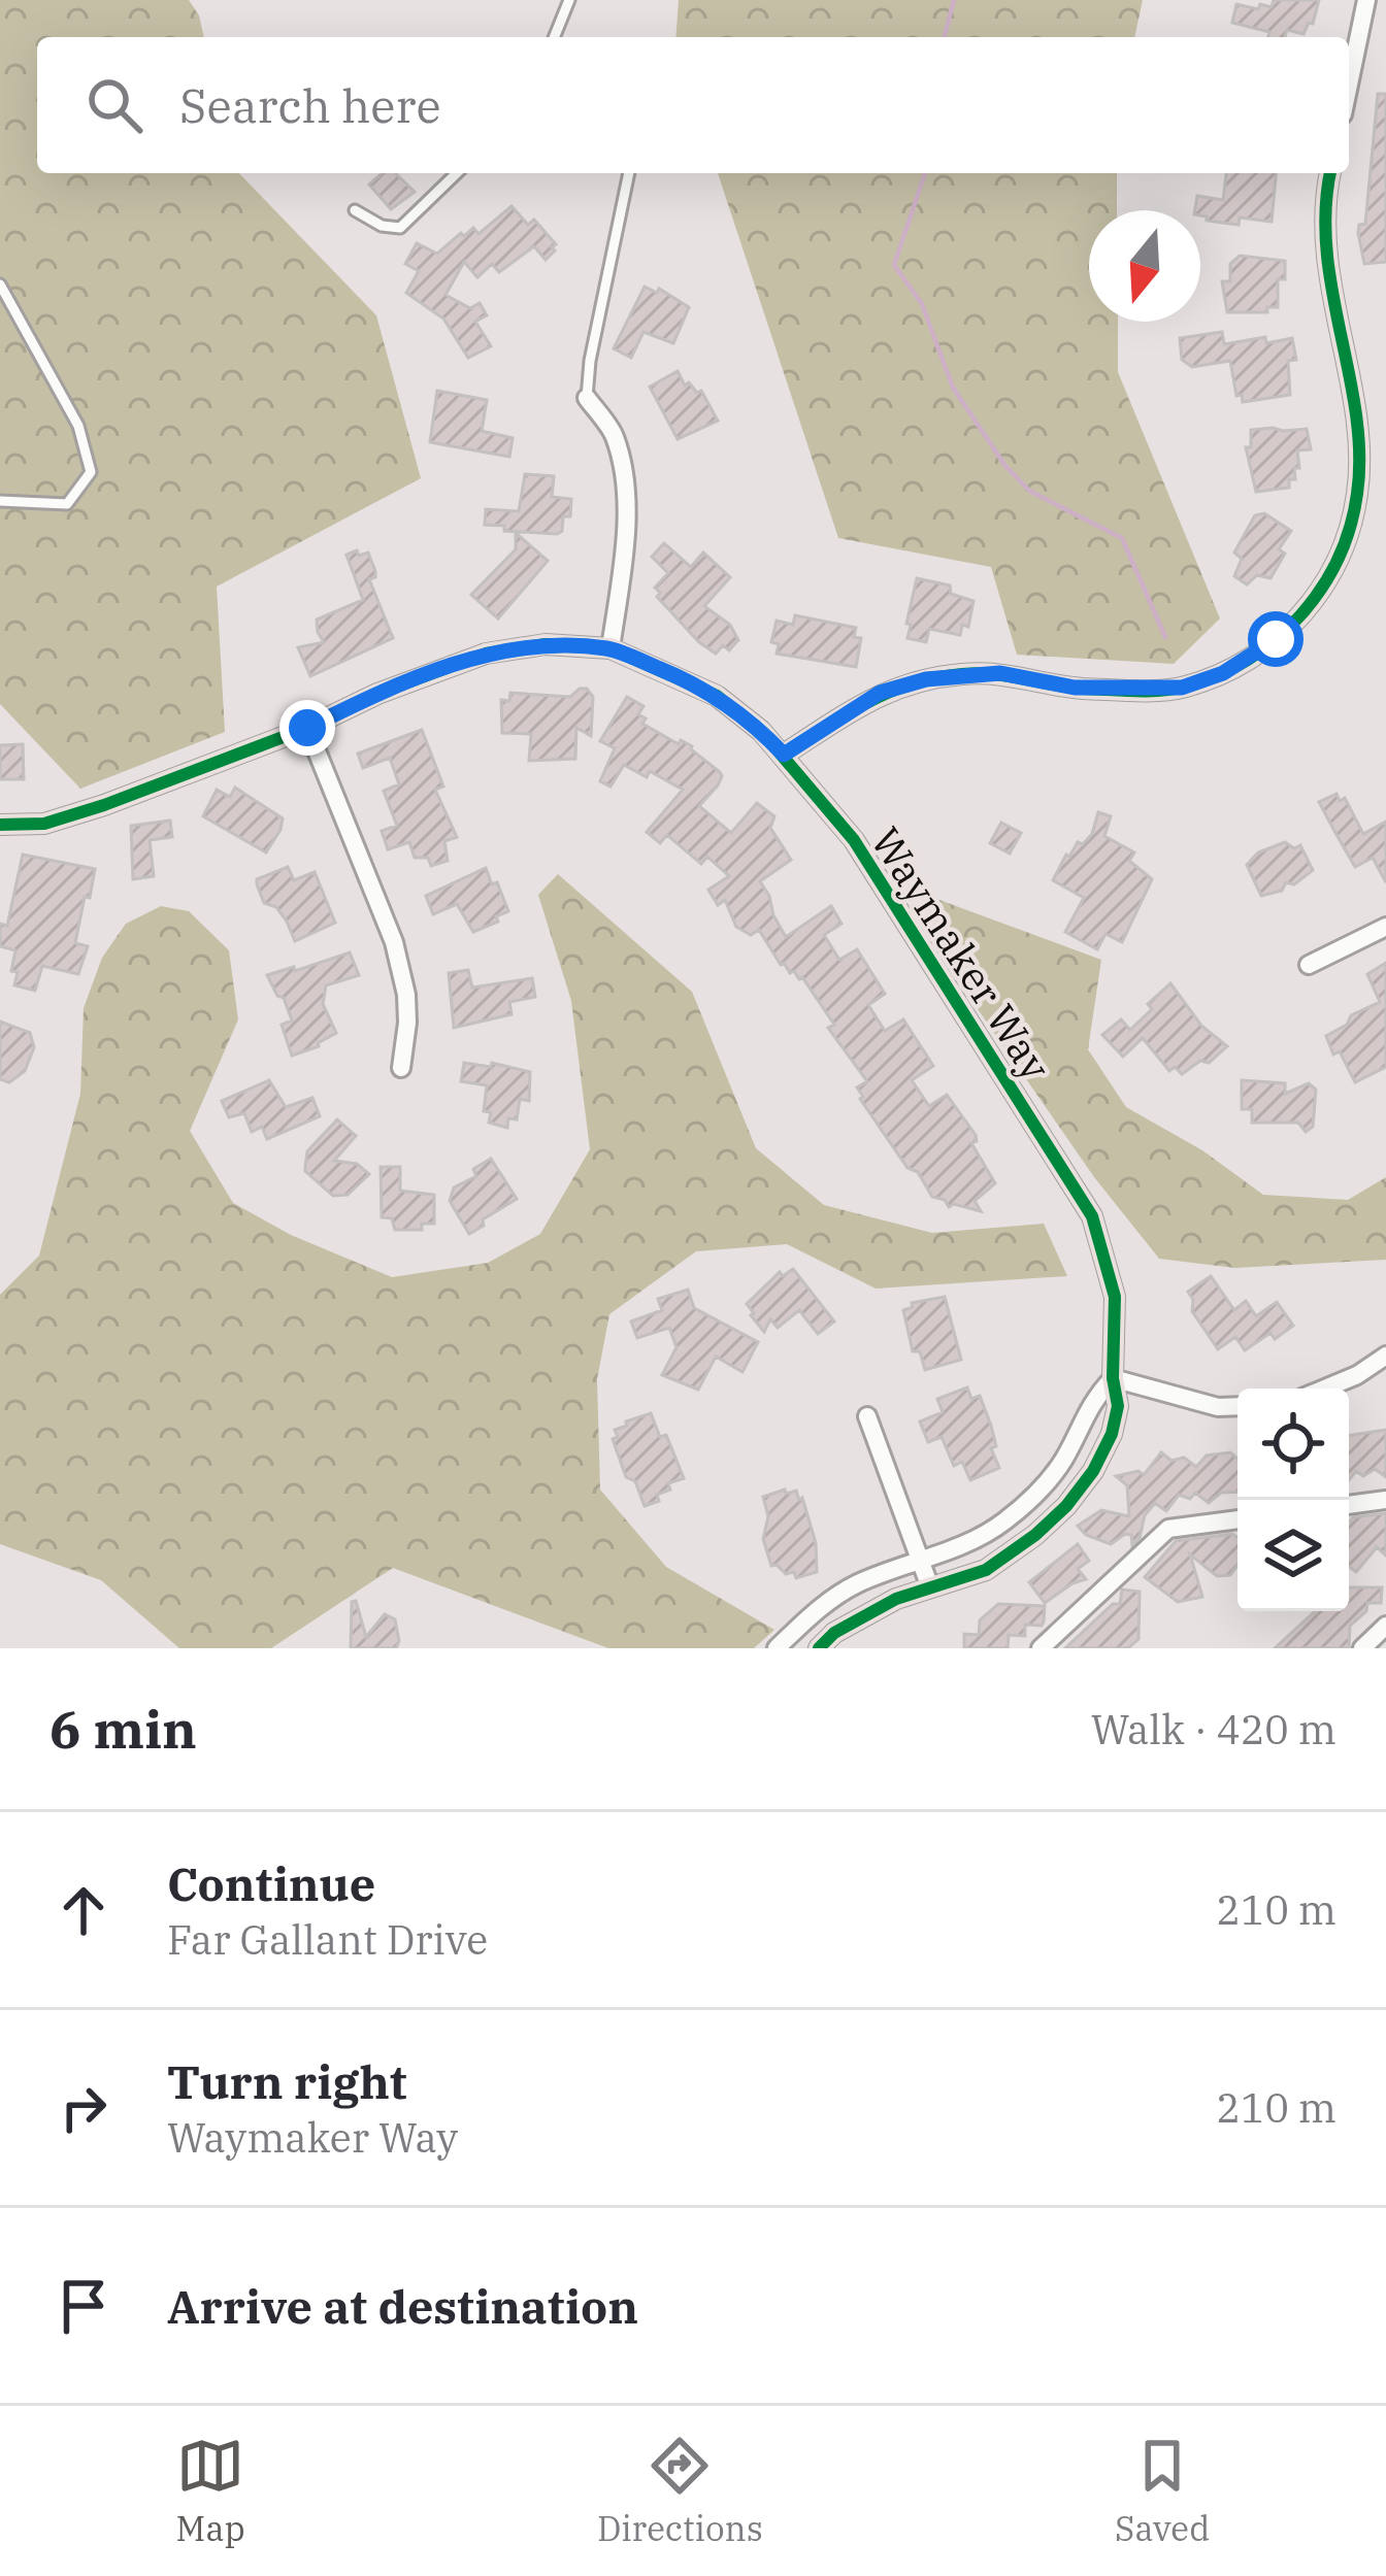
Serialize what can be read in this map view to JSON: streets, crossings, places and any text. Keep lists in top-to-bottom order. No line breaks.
{"streets":{"street":["Waymaker Way"]},"north":"bottom","page":{"search":"Search here","heading":["6 min","Walk · 420 m"],"list":[["Continue","Far Gallant Drive","210 m"],["Turn right","Waymaker Way","210 m"],"Arrive at destination"],"nav":["Map","Directions","Saved"]}}
